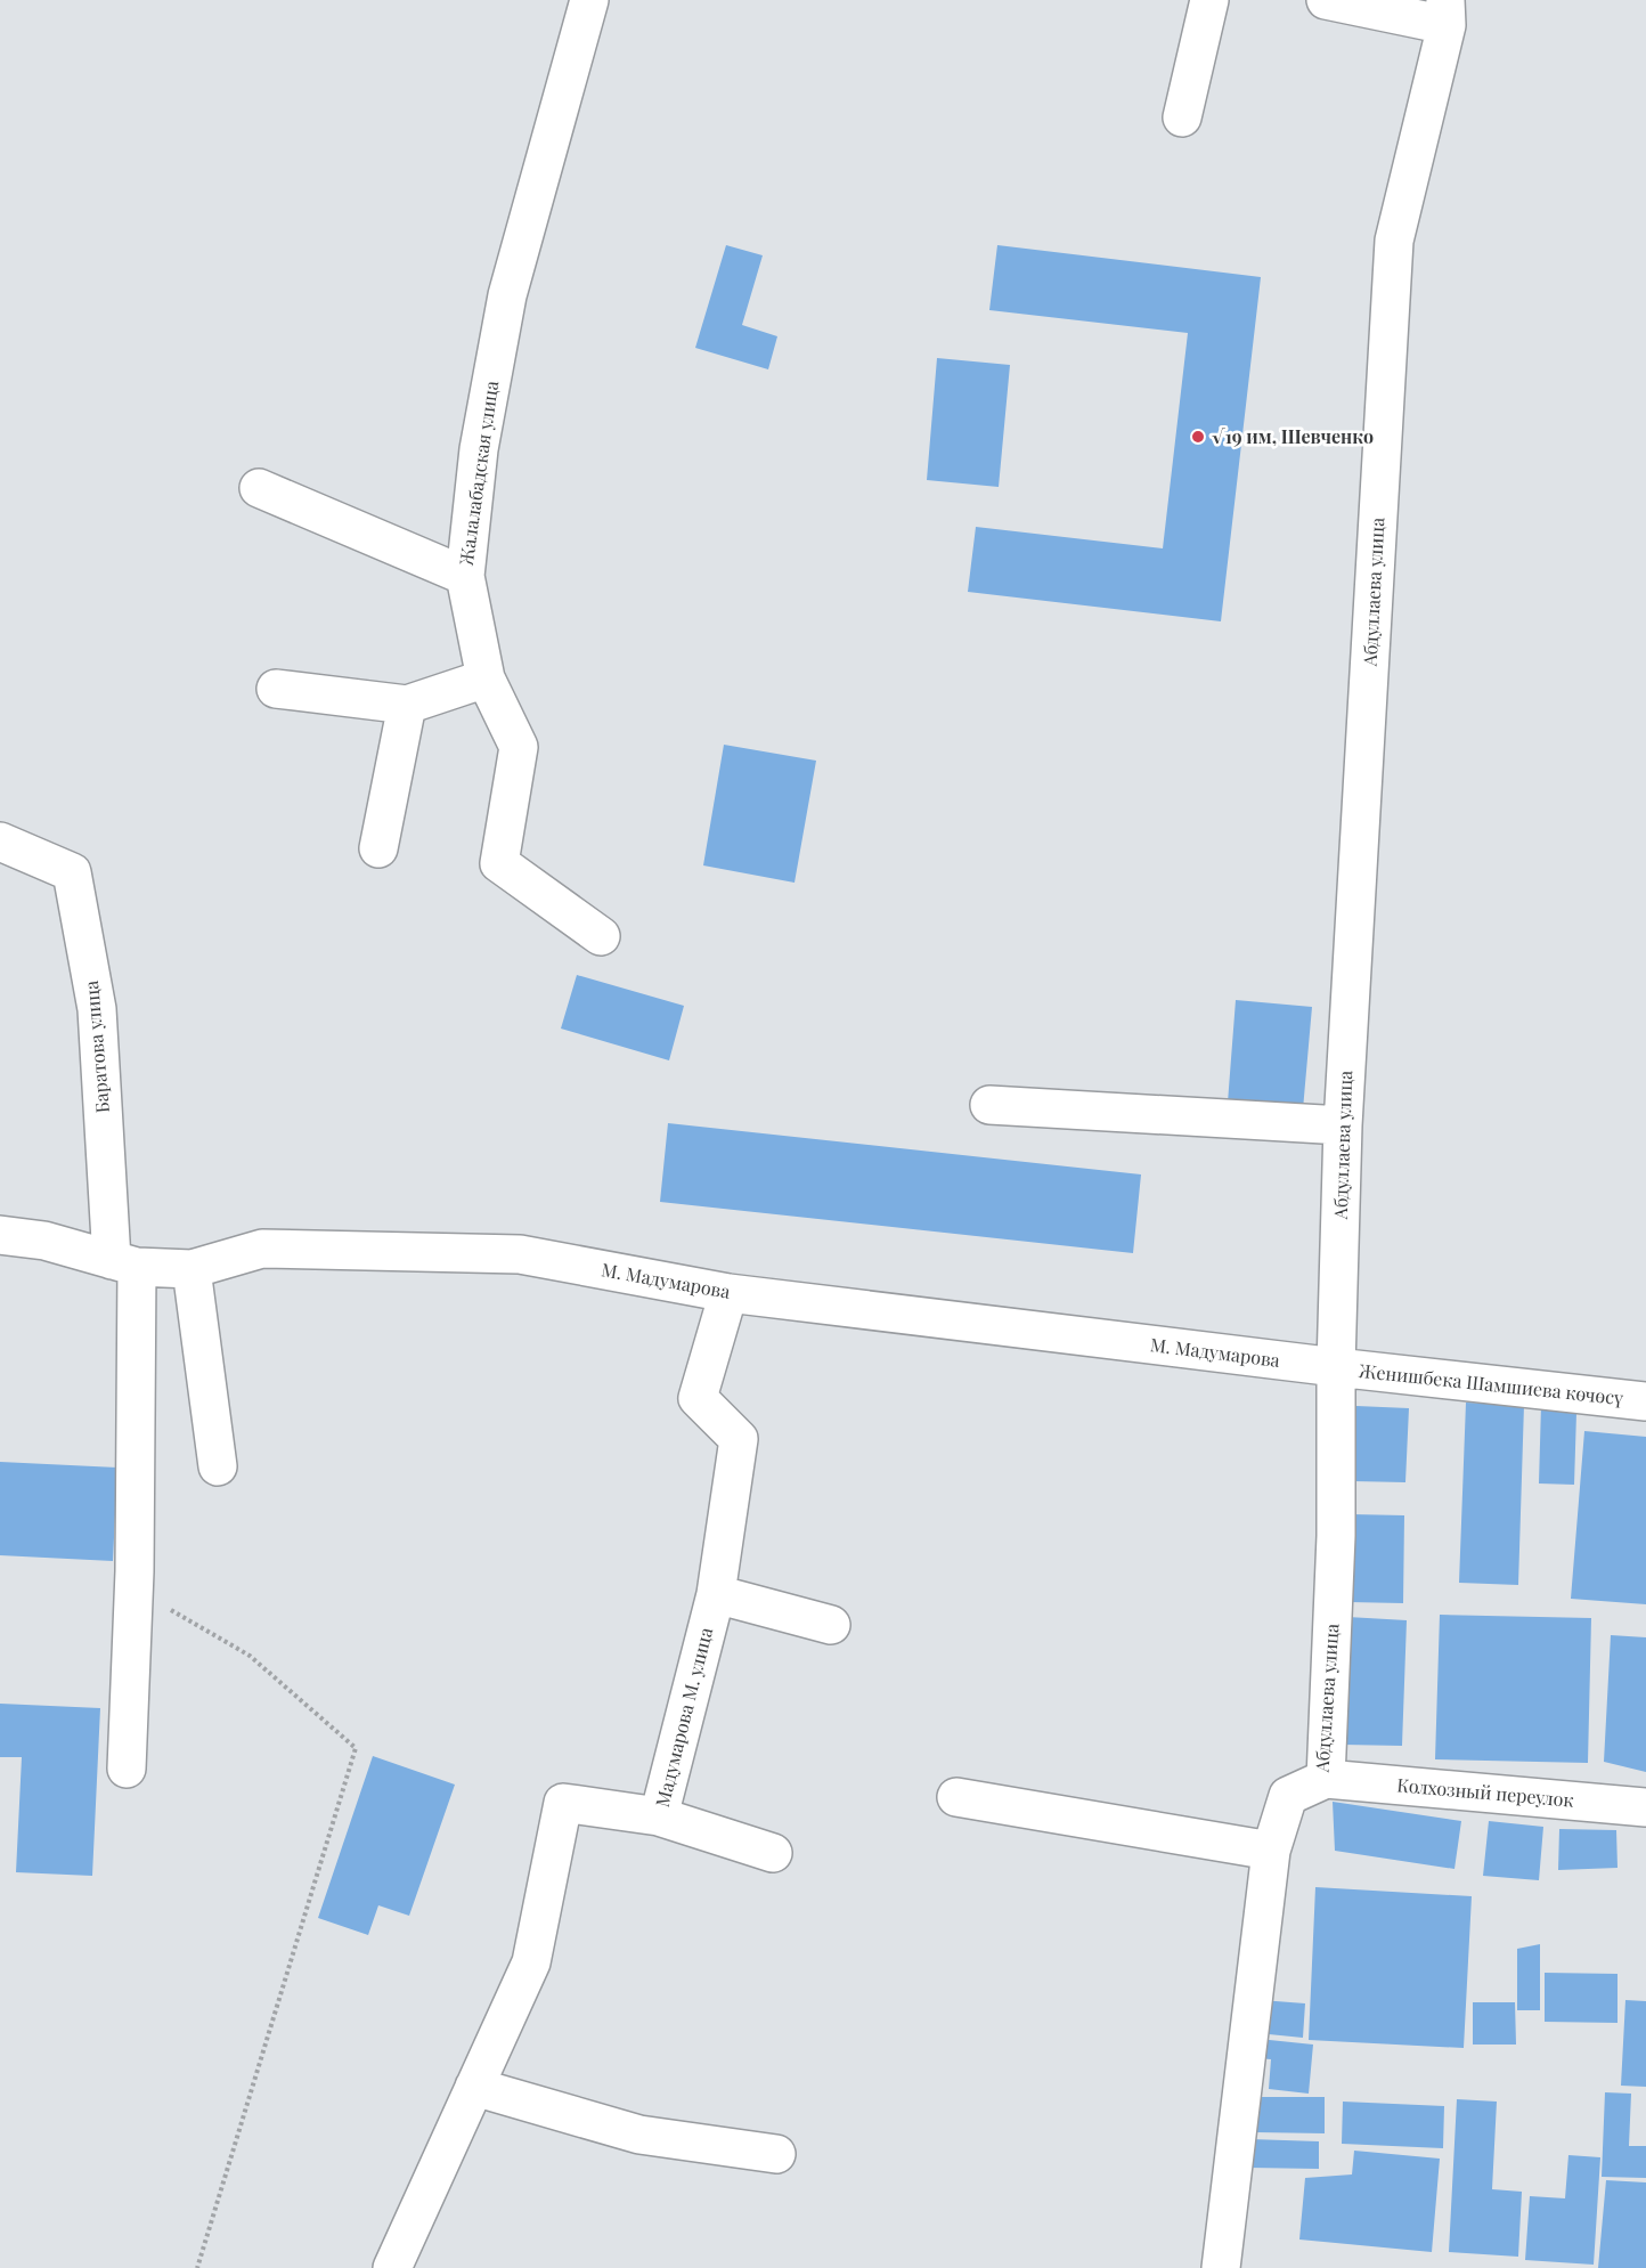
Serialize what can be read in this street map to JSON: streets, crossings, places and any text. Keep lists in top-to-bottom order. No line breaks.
{"streets":{"street":["Жалалабадская улица","Абдуллаева улица","Баратова улица","М. Мадумарова","Женишбека Шамшиева көчөсү","Мадумарова М. улица","Колхозный переулок"]},"crossings":[["Абдуллаева улица","М. Мадумарова"],["Абдуллаева улица","Женишбека Шамшиева көчөсү"],["Абдуллаева улица","Колхозный переулок"],["Баратова улица","М. Мадумарова"],["М. Мадумарова","Женишбека Шамшиева көчөсү"],["М. Мадумарова","Мадумарова М. улица"]],"places":["√19 им, Шевченко"]}
